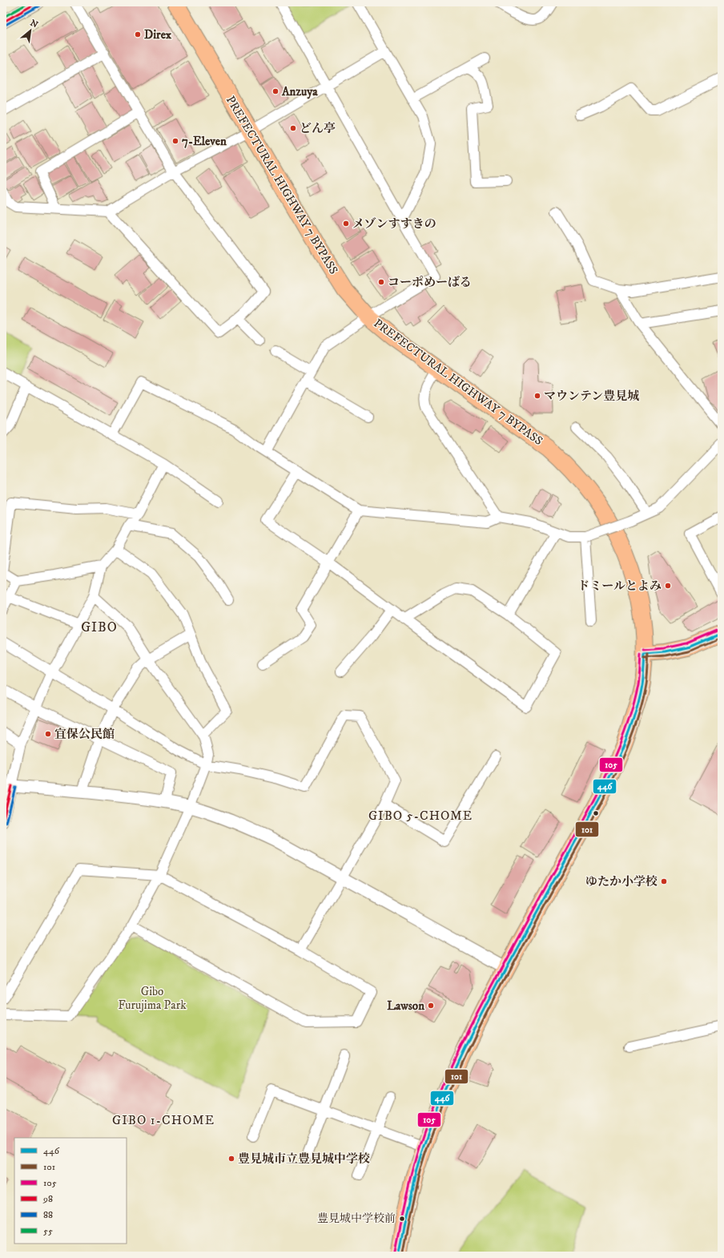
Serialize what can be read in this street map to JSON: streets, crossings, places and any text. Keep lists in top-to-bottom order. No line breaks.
{"streets":{"main road":["PREFECTURAL HIGHWAY 7 BYPASS"]},"districts":["GIBO","GIBO 5-CHOME","GIBO 1-CHOME"],"parks":["Gibo Furujima Park"],"places":["Direx","Anzuya","どん亭","7-Eleven","メゾンすすきの","コーポめーばる","マウンテン豊見城","ドミールとよみ","宜保公民館","ゆたか小学校","Lawson","豊見城市立豊見城中学校","豊見城中学校前"],"lines":["transit line 98","transit line 55","transit line 88","transit line 105","transit line 446","transit line 101"],"legend":["446","101","105","98","88","55"],"north":"top right"}
